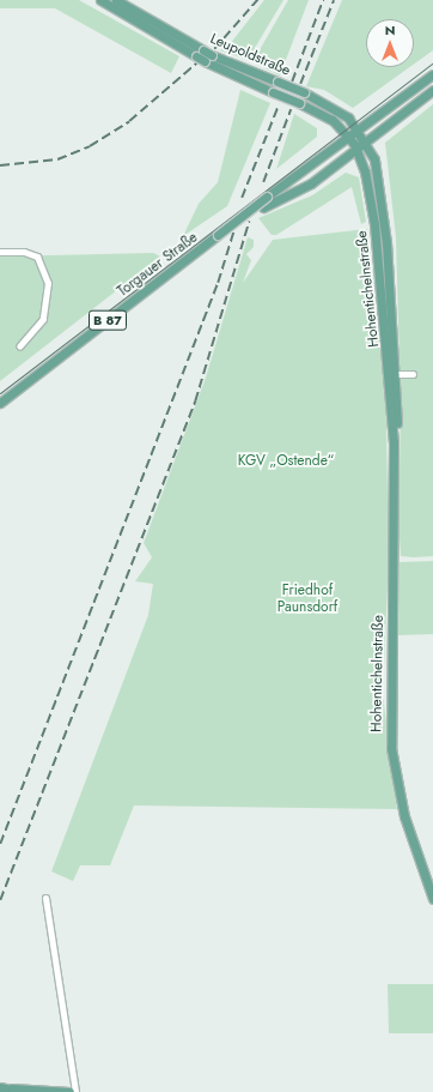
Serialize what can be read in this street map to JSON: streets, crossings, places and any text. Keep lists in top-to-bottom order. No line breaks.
{"streets":{"main road":["Leupoldstraße","Torgauer Straße","Hohentichelnstraße","B 87"]},"crossings":[["Leupoldstraße","Torgauer Straße"],["Leupoldstraße","Hohentichelnstraße"],["Torgauer Straße","Hohentichelnstraße"]],"parks":["KGV „Ostende“","Friedhof Paunsdorf"],"north":"top"}
